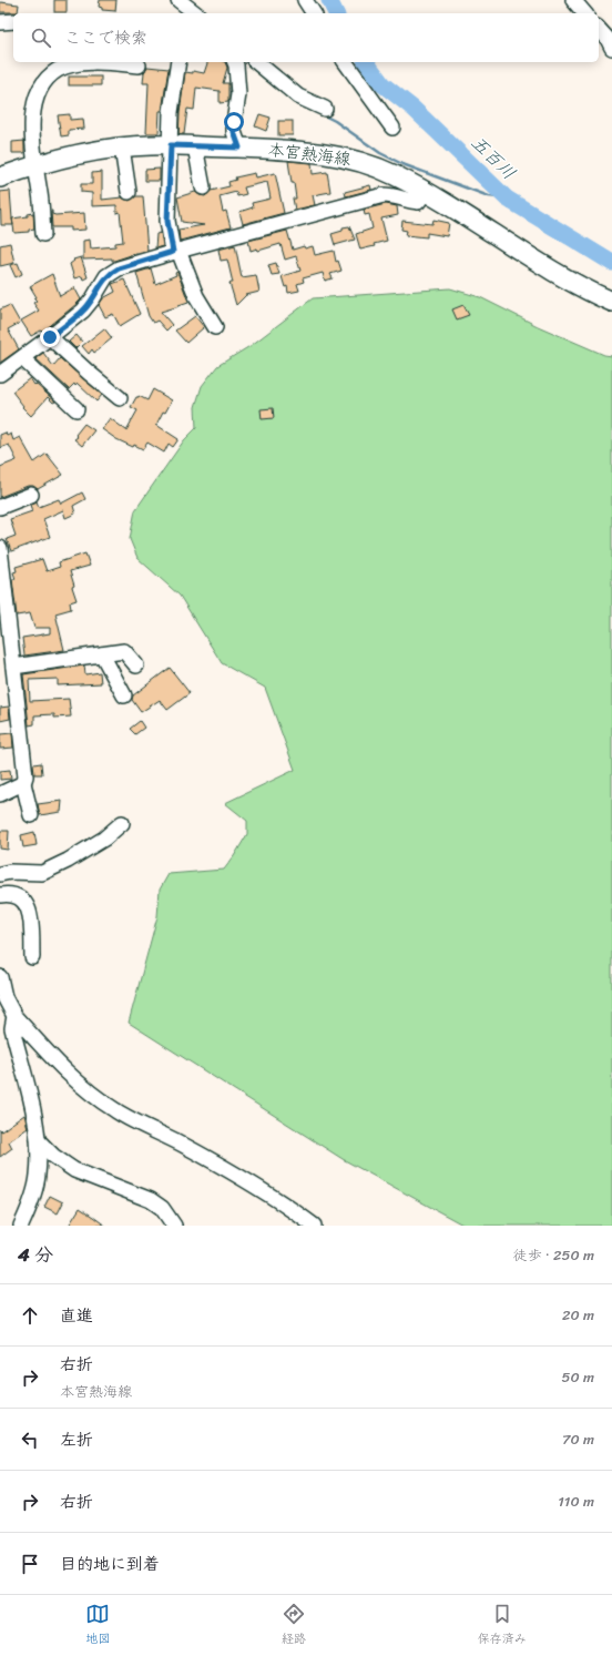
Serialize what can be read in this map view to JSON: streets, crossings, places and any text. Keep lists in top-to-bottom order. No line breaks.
{"streets":{"main road":["本宮熱海線"]},"water":["五百川"],"page":{"search":"ここで検索","heading":["4 分","徒歩 · 250 m"],"list":[["直進","20 m"],["右折","本宮熱海線","50 m"],["左折","70 m"],["右折","110 m"],"目的地に到着"],"nav":["地図","経路","保存済み"]}}
